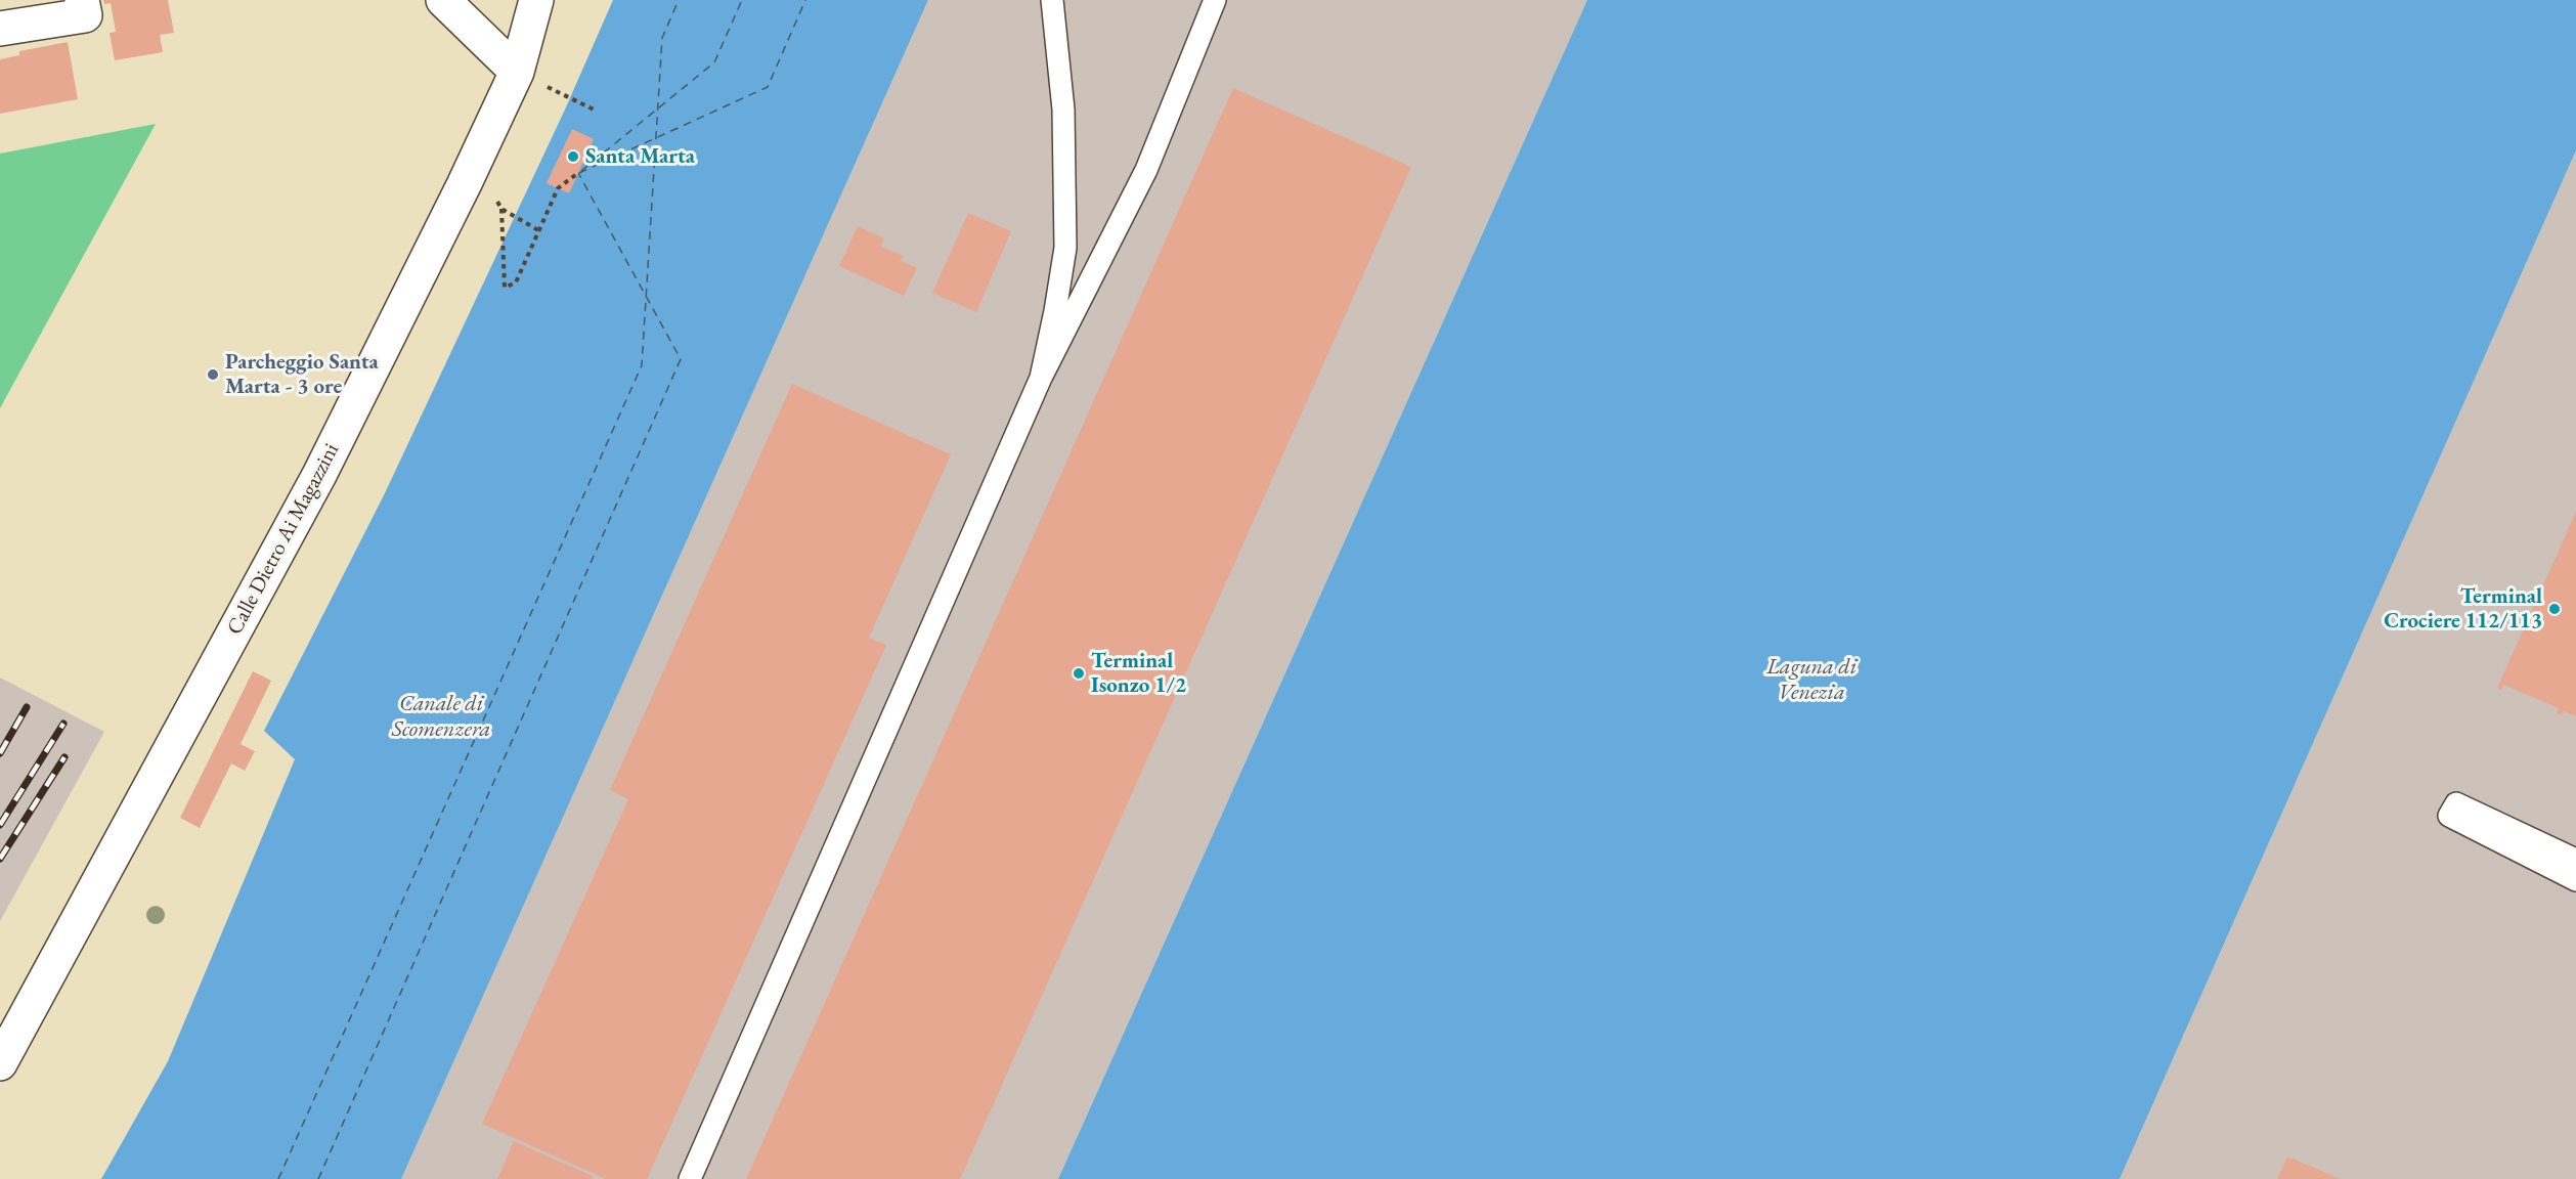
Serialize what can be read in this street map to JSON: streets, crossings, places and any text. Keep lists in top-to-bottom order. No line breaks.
{"streets":{"street":["Calle Dietro Ai Magazzini"]},"water":["Laguna di Venezia","Canale di Scomenzera"],"places":["Santa Marta","Parcheggio Santa Marta - 3 ore","Terminal Crociere 112/113","Terminal Isonzo 1/2"]}
